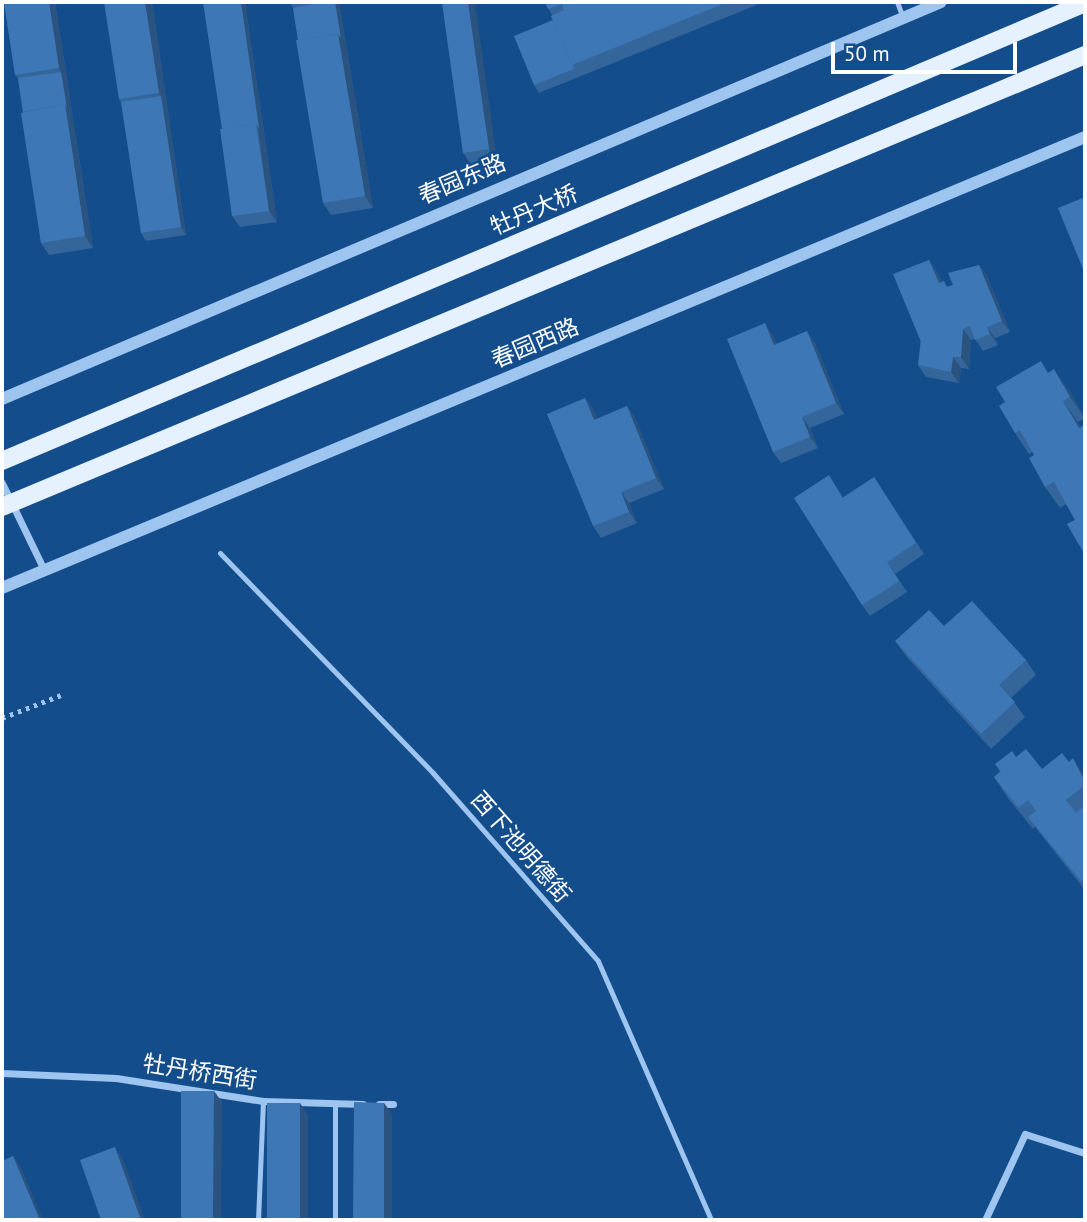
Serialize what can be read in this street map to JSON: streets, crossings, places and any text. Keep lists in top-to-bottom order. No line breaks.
{"streets":{"main road":["牡丹大桥"],"street":["春园东路","春园西路","牡丹桥西街"],"lane":["西下池明德街"]},"scale_bar":"50 m"}
